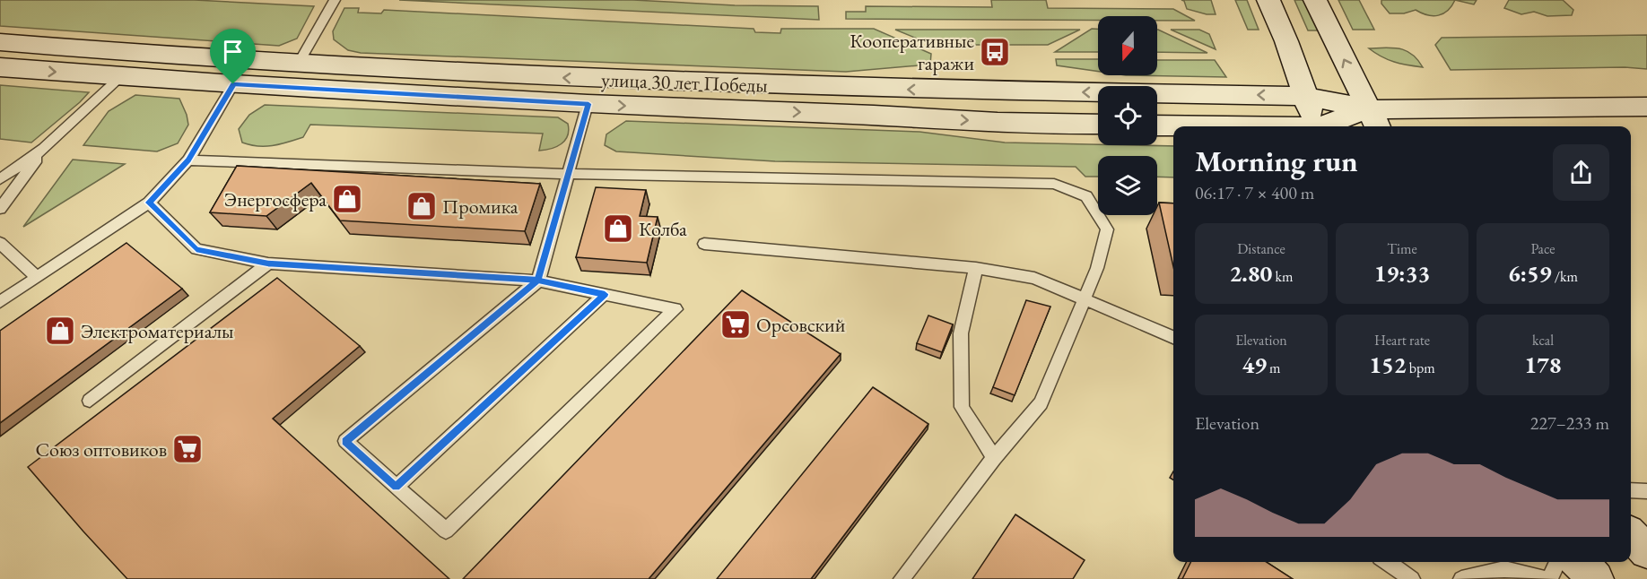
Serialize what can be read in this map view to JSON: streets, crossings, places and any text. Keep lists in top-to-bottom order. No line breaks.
{"streets":{"main road":["улица 30 лет Победы"]},"places":{"bus stop":["Кооперативные гаражи"],"shop":["Энергосфера","Промика","Колба","Электроматериалы"],"supermarket":["Орсовский","Союз оптовиков"]},"north":"bottom","page":{"heading":["Morning run","06:17 · 7 × 400 m"],"stats":[["Distance","2.80 km"],["Time","19:33"],["Pace","6:59 /km"],["Elevation","49 m"],["Heart rate","152 bpm"],["kcal","178"]],"chart":["Elevation","227–233 m"]}}
